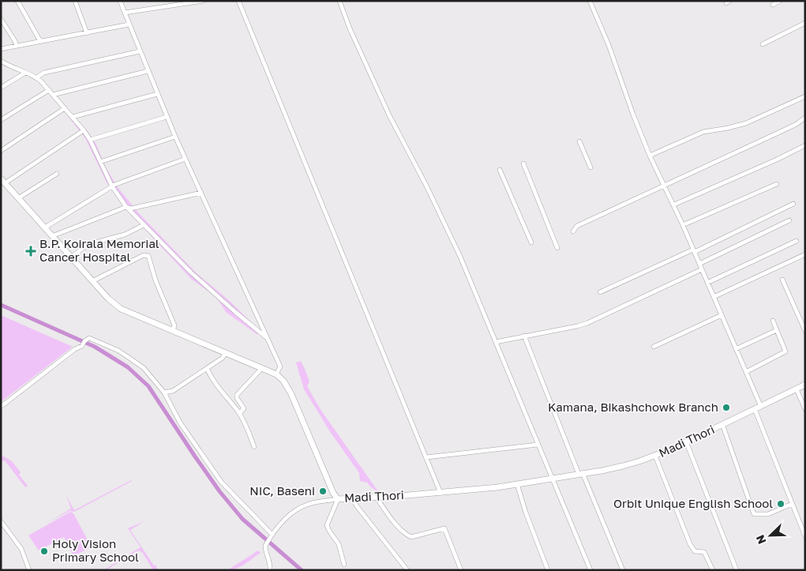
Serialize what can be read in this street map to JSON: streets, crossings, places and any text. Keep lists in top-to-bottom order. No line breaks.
{"streets":{"main road":["Madi Thori"]},"places":{"health":["B.P. Koirala Memorial Cancer Hospital"],"other":["Kamana, Bikashchowk Branch","NIC, Baseni","Orbit Unique English School","Holy Vision Primary School"]},"north":"bottom left"}
